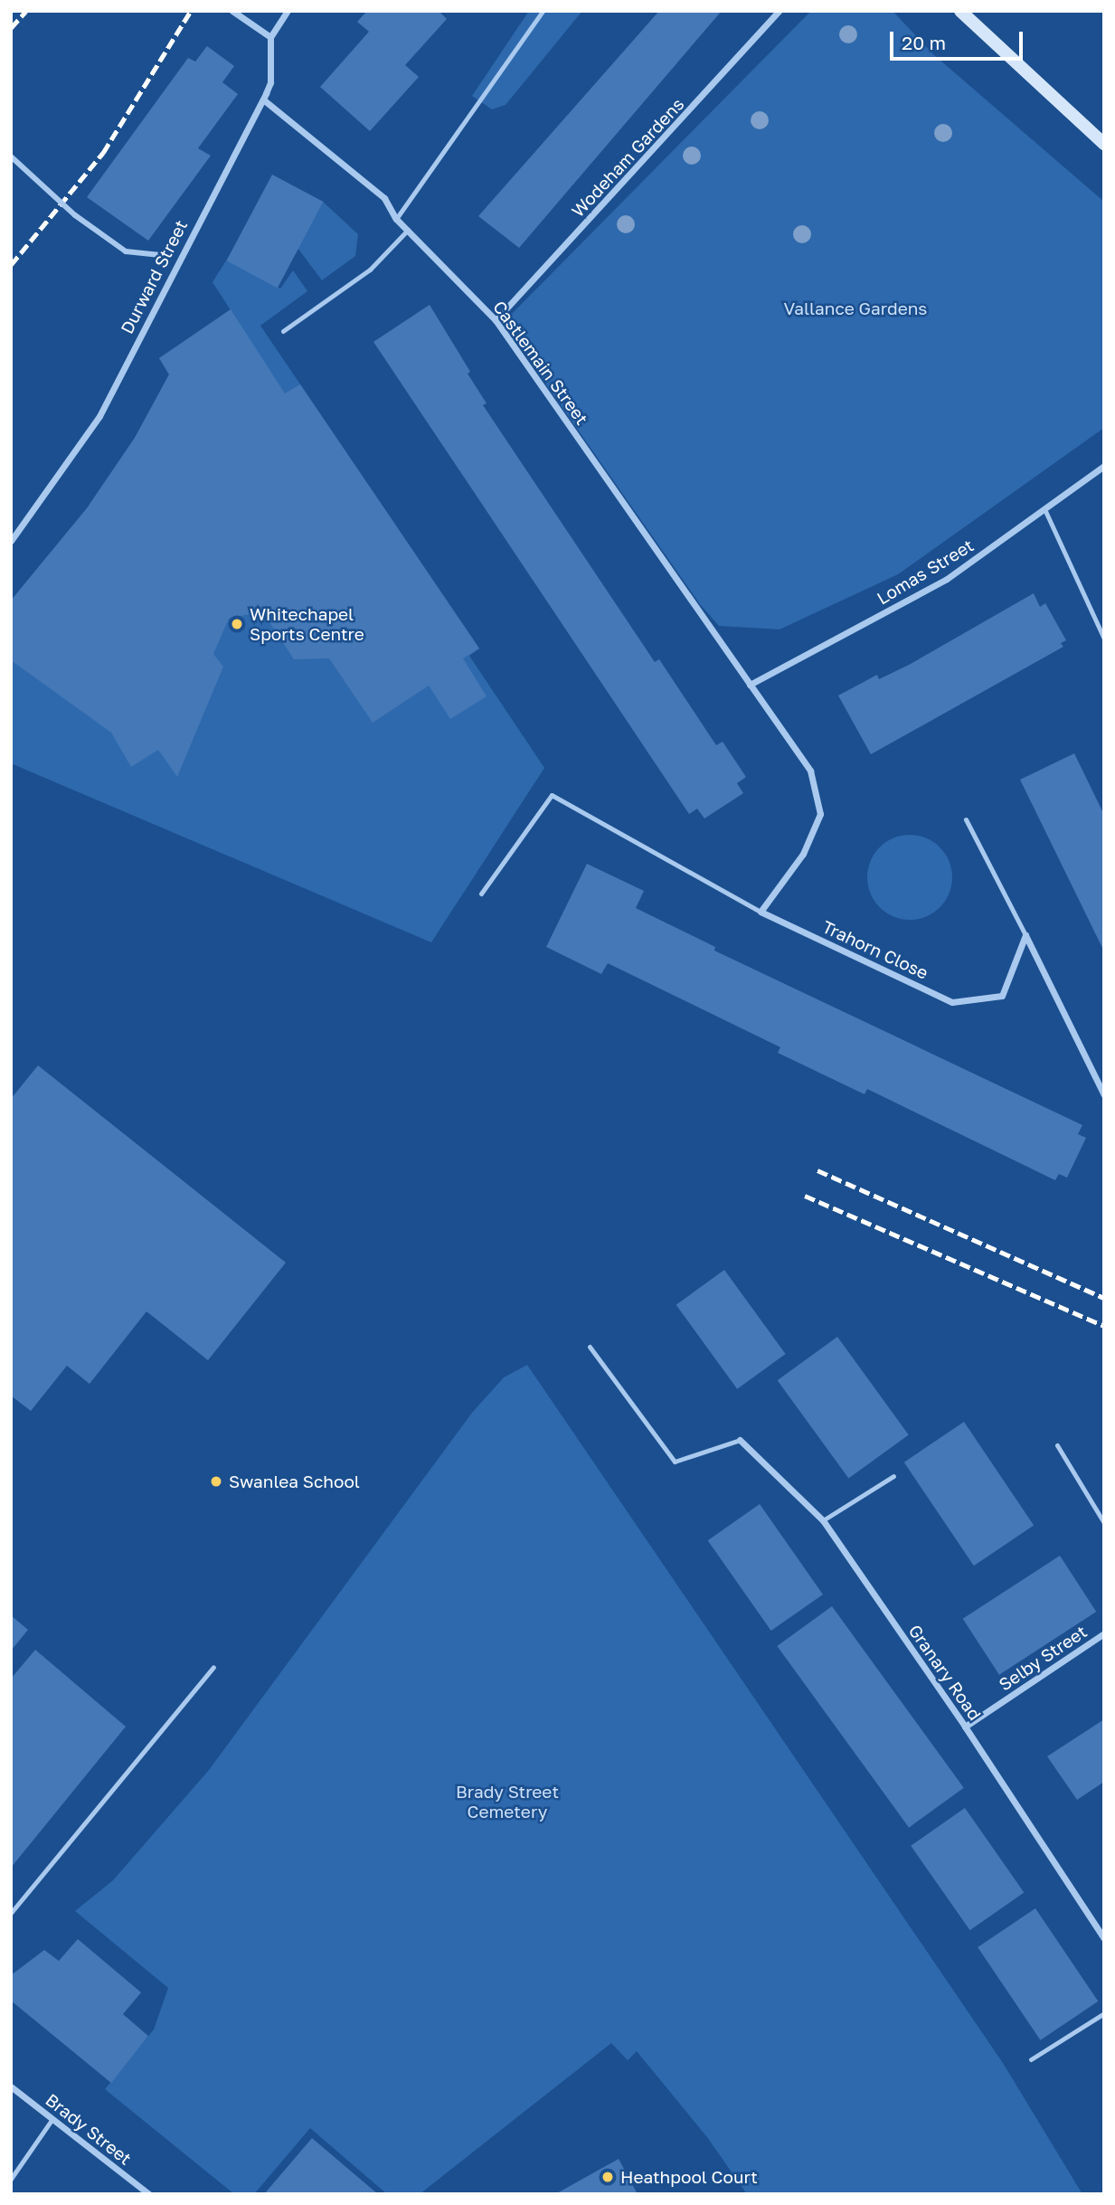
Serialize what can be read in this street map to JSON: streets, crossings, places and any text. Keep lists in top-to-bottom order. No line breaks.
{"streets":{"street":["Wodeham Gardens","Durward Street","Castlemain Street","Lomas Street","Trahorn Close","Selby Street","Granary Road","Brady Street"]},"crossings":[["Wodeham Gardens","Castlemain Street"],["Durward Street","Castlemain Street"],["Castlemain Street","Lomas Street"],["Selby Street","Granary Road"]],"parks":["Vallance Gardens","Brady Street Cemetery"],"places":["Whitechapel Sports Centre","Swanlea School","Heathpool Court"],"scale_bar":"20 m"}
